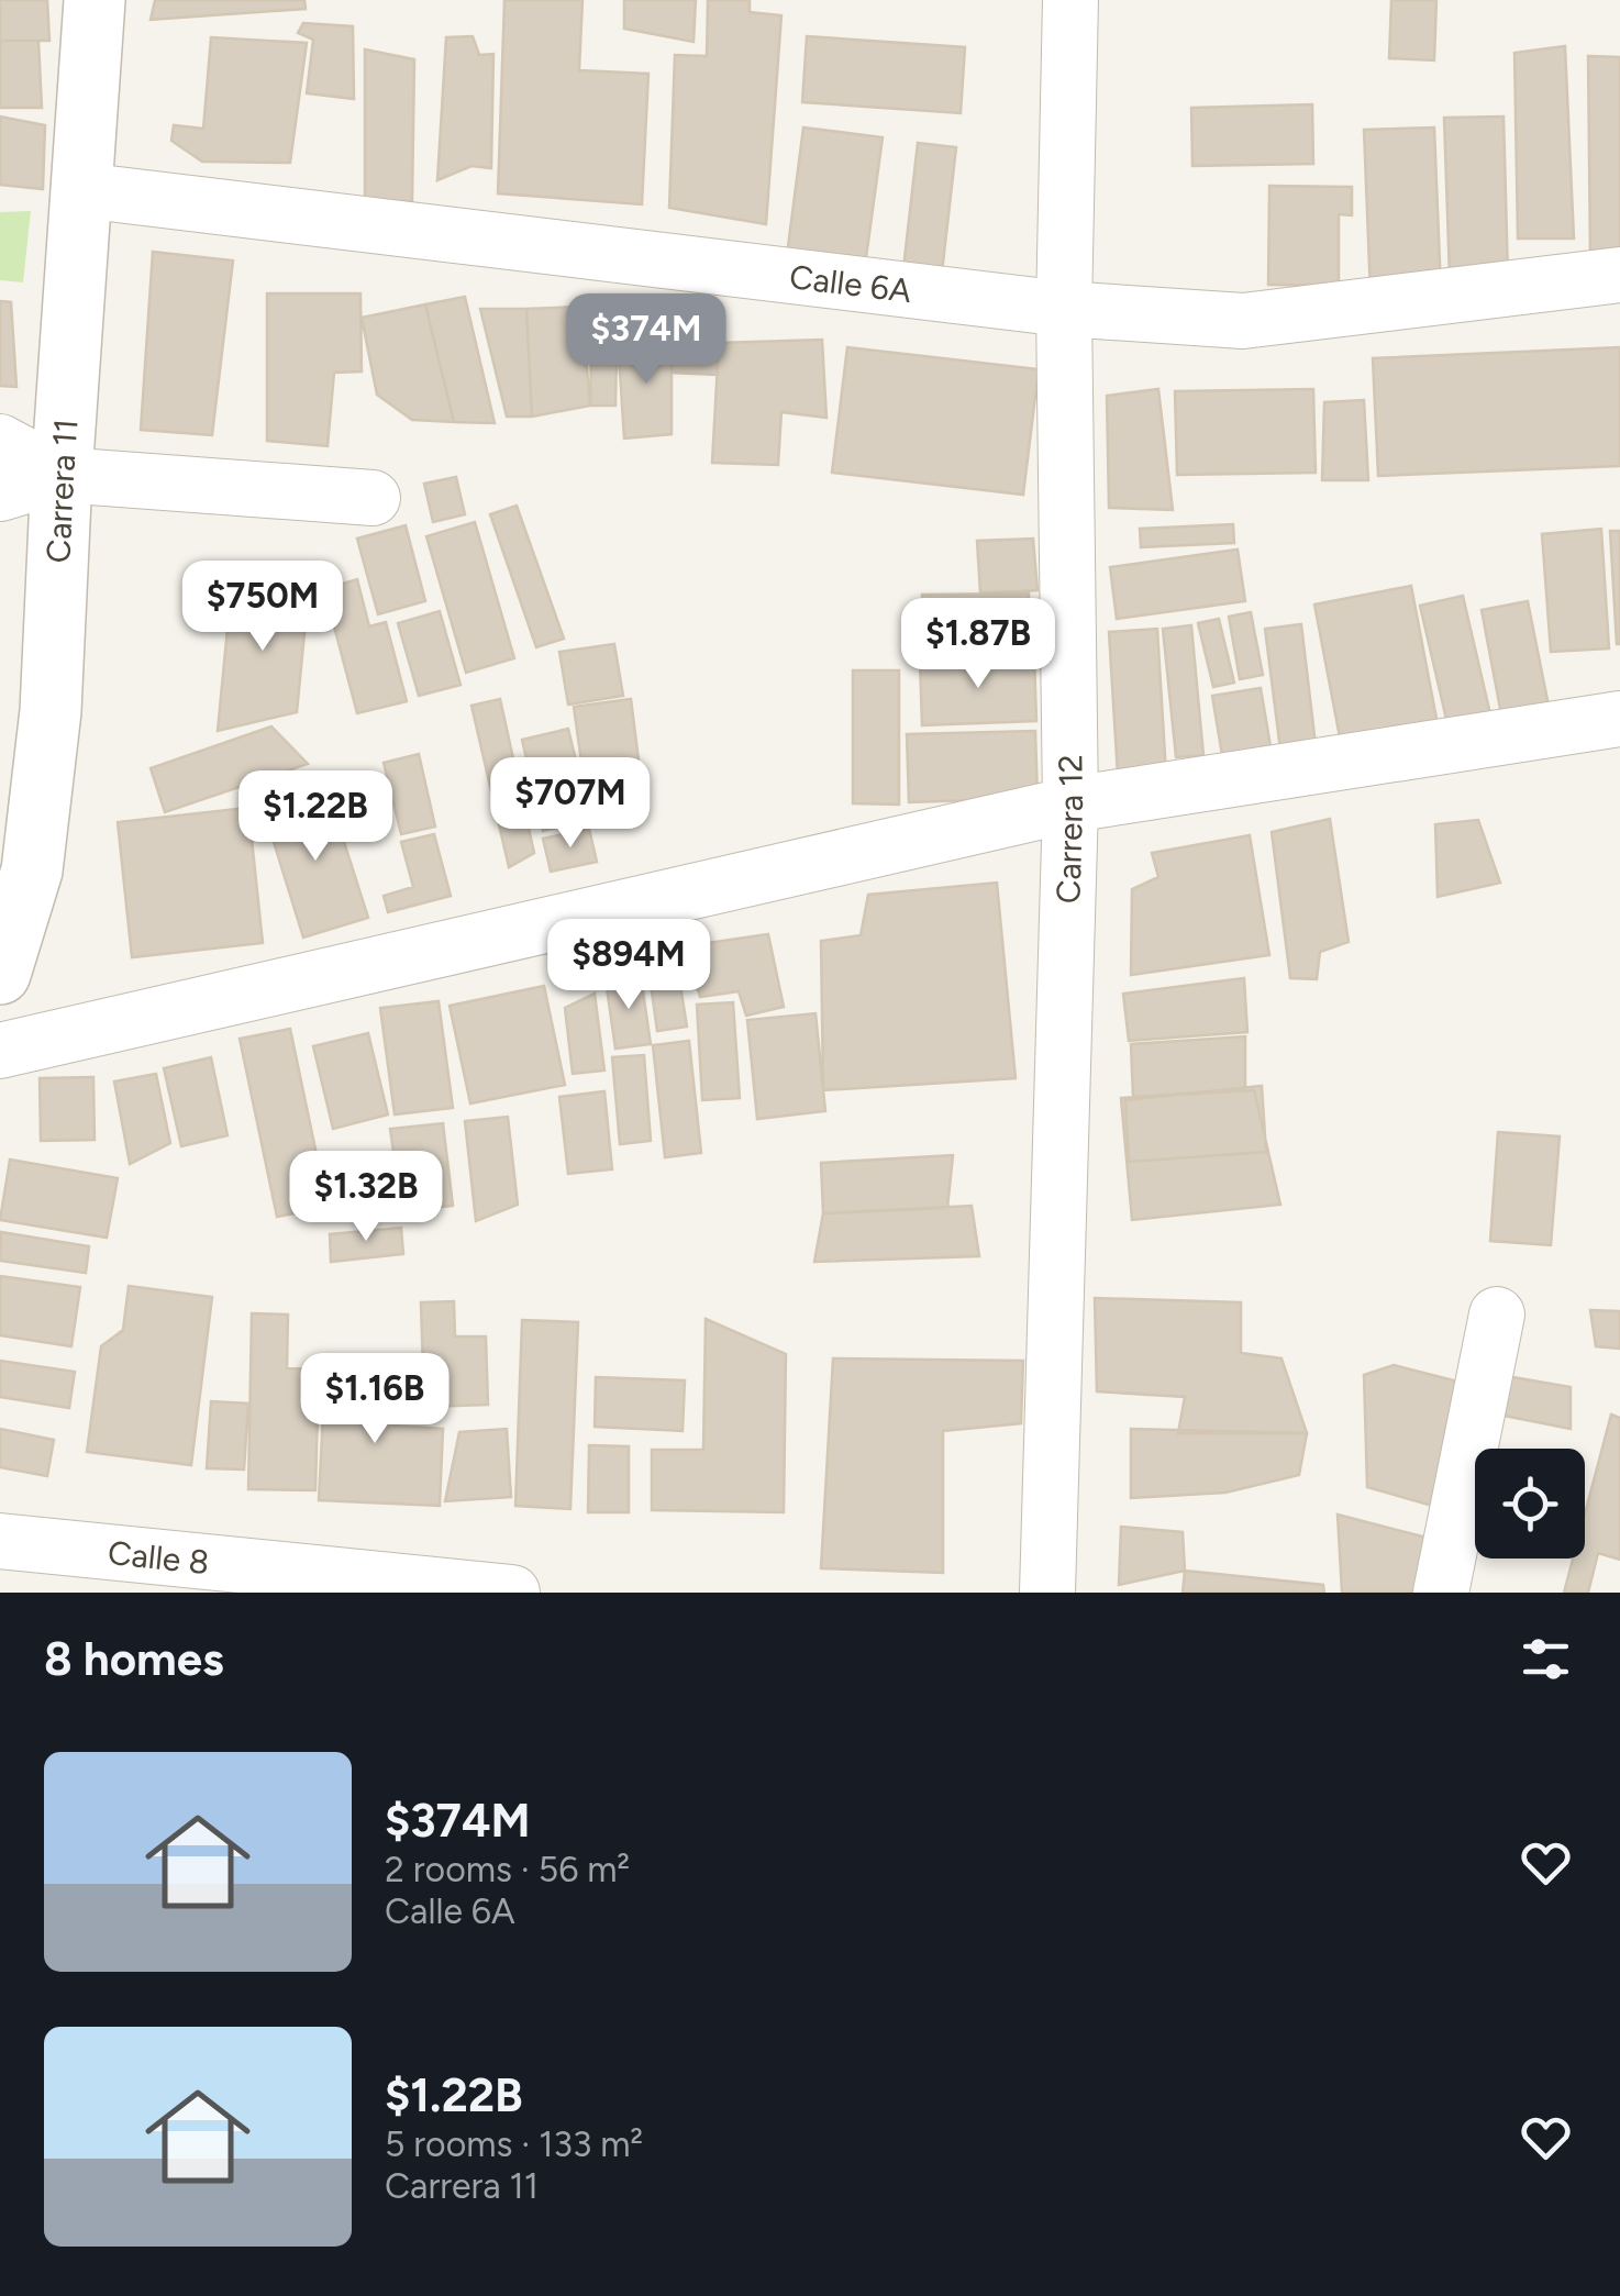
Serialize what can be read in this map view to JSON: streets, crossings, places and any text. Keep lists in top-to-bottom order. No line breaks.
{"streets":{"street":["Calle 6A","Carrera 11","Carrera 12","Calle 8"]},"crossings":[["Calle 6A","Carrera 11"],["Calle 6A","Carrera 12"]],"page":{"price":["$374M","$750M","$1.87B","$707M","$1.22B","$894M","$1.32B","$1.16B"],"heading":"8 homes","list":[{"name":"$374M","note":"2 rooms · 56 m² · Calle 6A"},{"name":"$1.22B","note":"5 rooms · 133 m² · Carrera 11"}]}}
